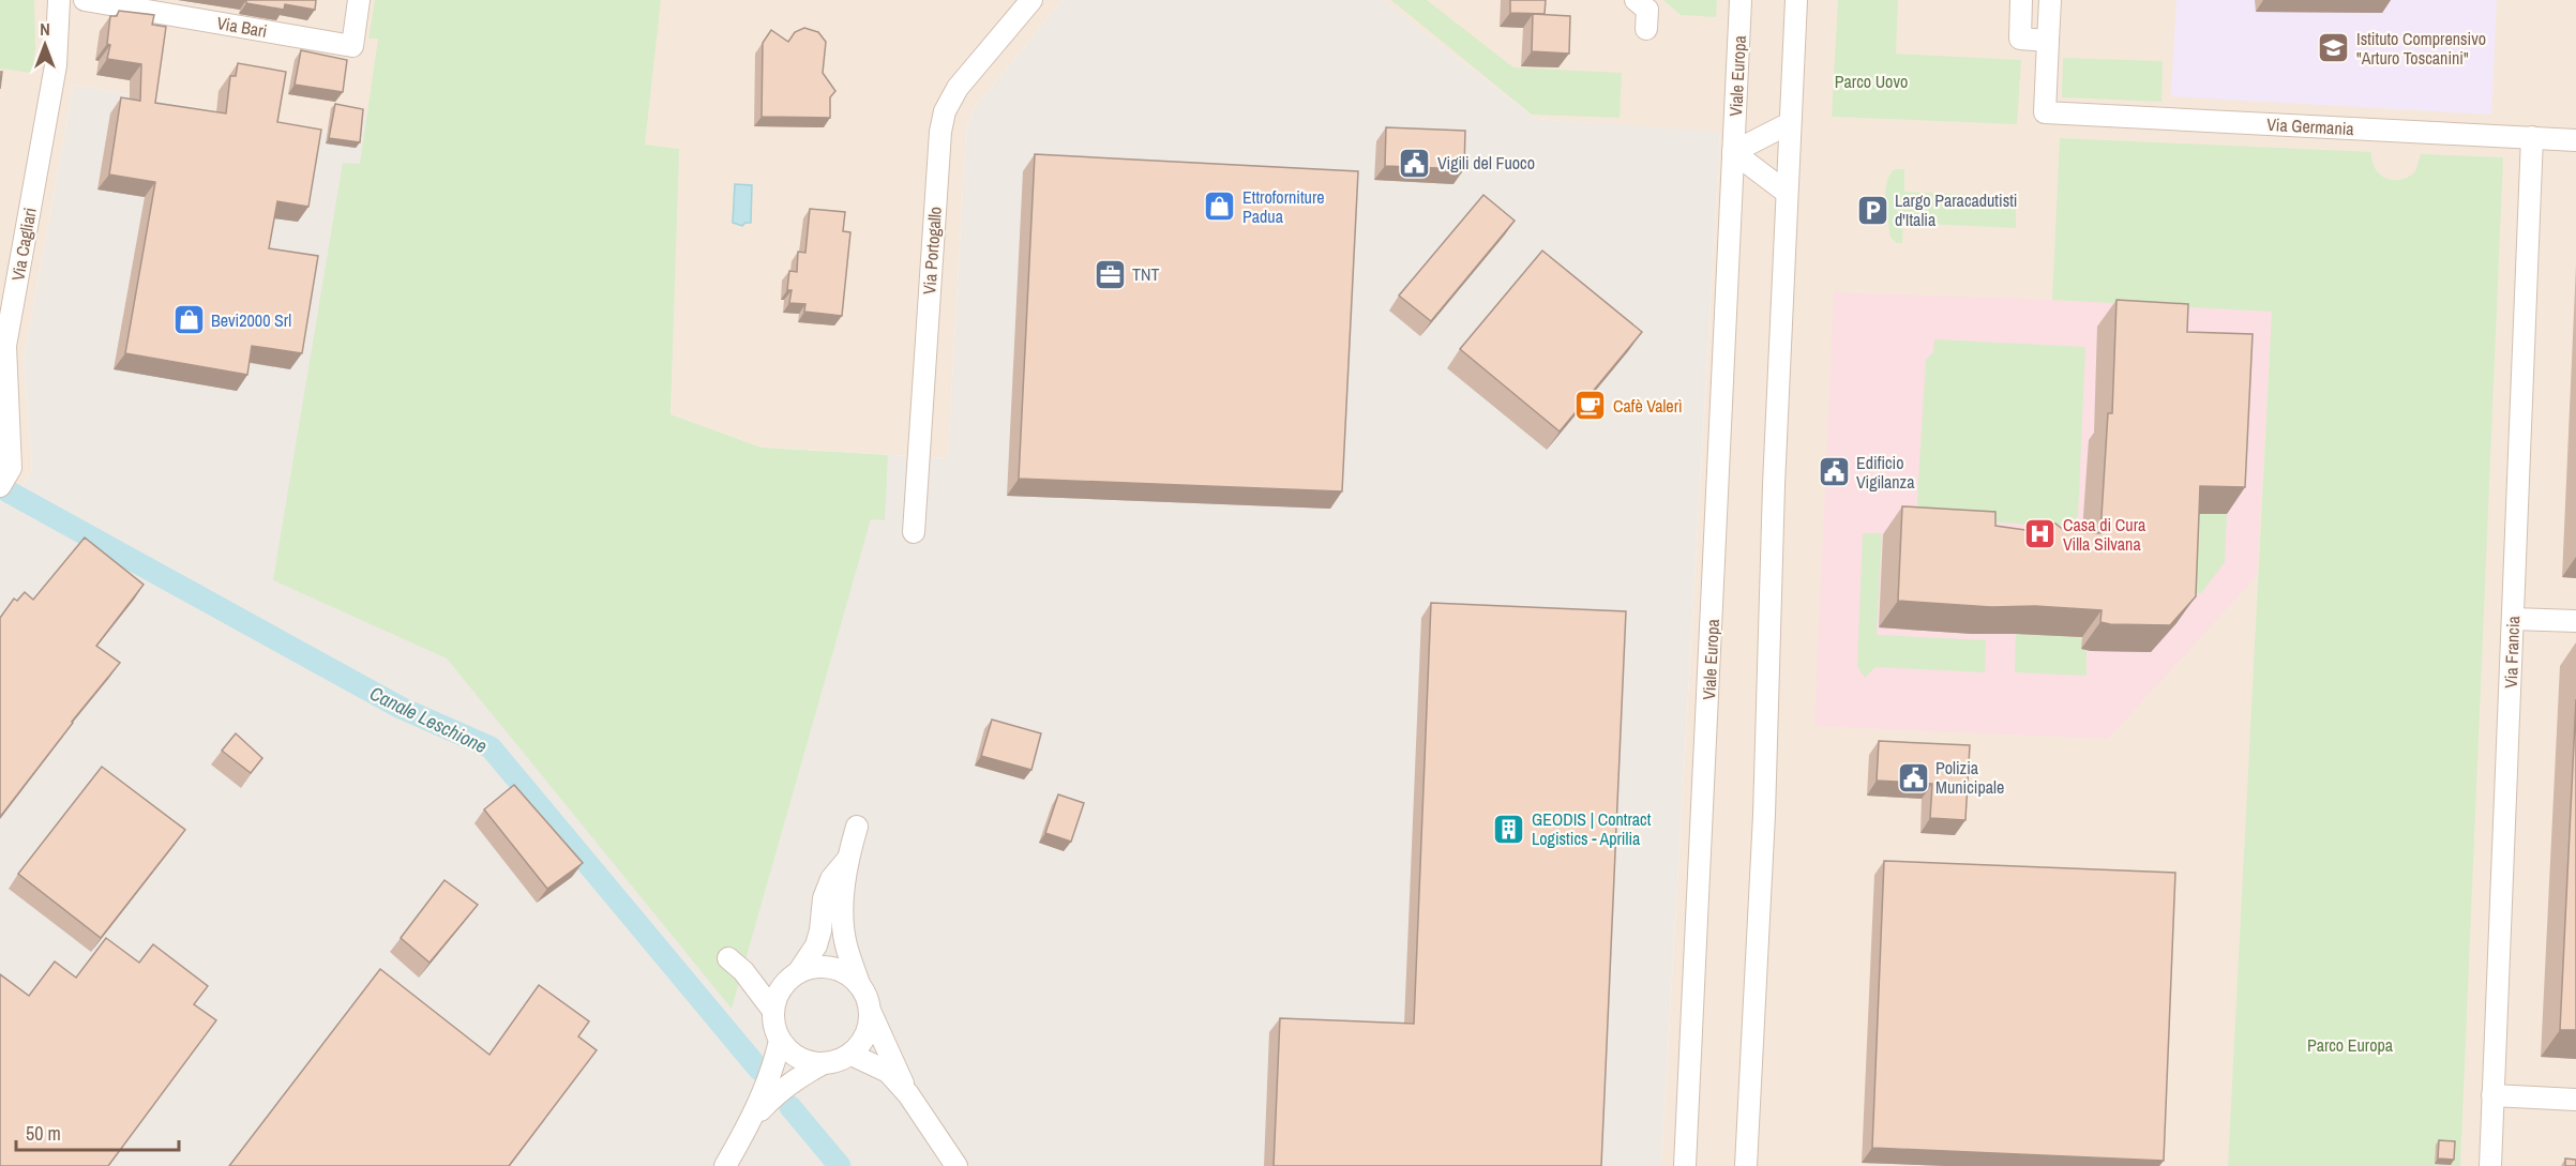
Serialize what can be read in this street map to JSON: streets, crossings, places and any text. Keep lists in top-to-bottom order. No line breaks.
{"streets":{"street":["Via Bari","Viale Europa","Via Germania","Via Cagliari","Via Portogallo","Via Francia"]},"crossings":[["Via Germania","Via Francia"]],"water":["Canale Leschione"],"parks":["Parco Uovo","Parco Europa"],"places":{"school or university":["Istituto Comprensivo \"Arturo Toscanini\""],"public building":["Vigili del Fuoco","Edificio Vigilanza","Polizia Municipale"],"shop":["Ettroforniture Padua","Bevi2000 Srl"],"parking":["Largo Paracadutisti d'Italia"],"office":["TNT"],"cafe":["Cafè Valerì"],"hospital":["Casa di Cura Villa Silvana"],"building":["GEODIS | Contract Logistics - Aprilia"]},"scale_bar":"50 m","north":"top"}
